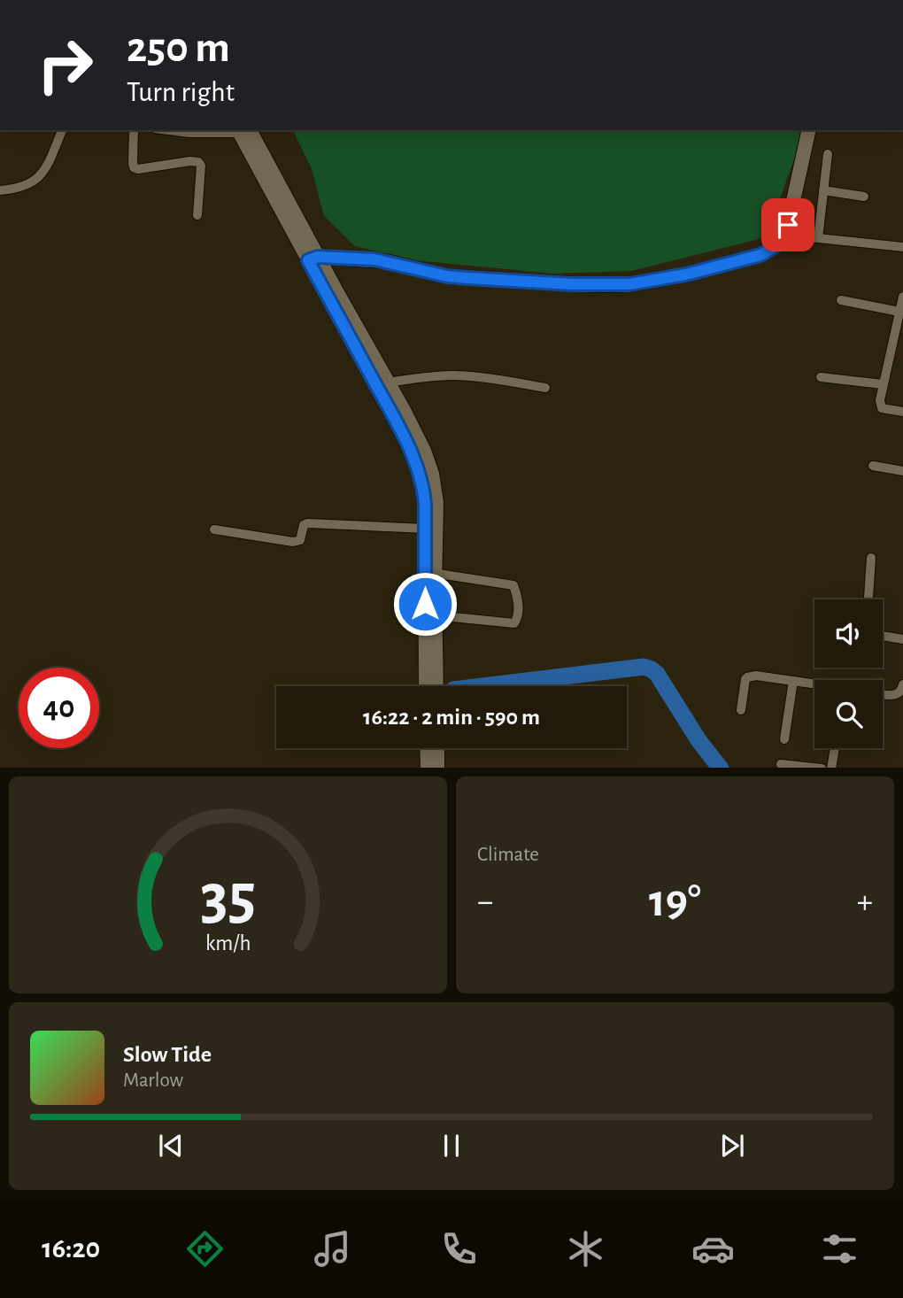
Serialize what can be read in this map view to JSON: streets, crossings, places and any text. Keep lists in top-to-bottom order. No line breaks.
{"page":{"turn":["250 m","Turn right"],"limit":"40","trip":"16:22 · 2 min · 590 m","tile":"Climate","heat":["−","19°","+"],"song":["Slow Tide","Marlow"],"tabs":"16:20","gauge":["35","km/h"]}}
